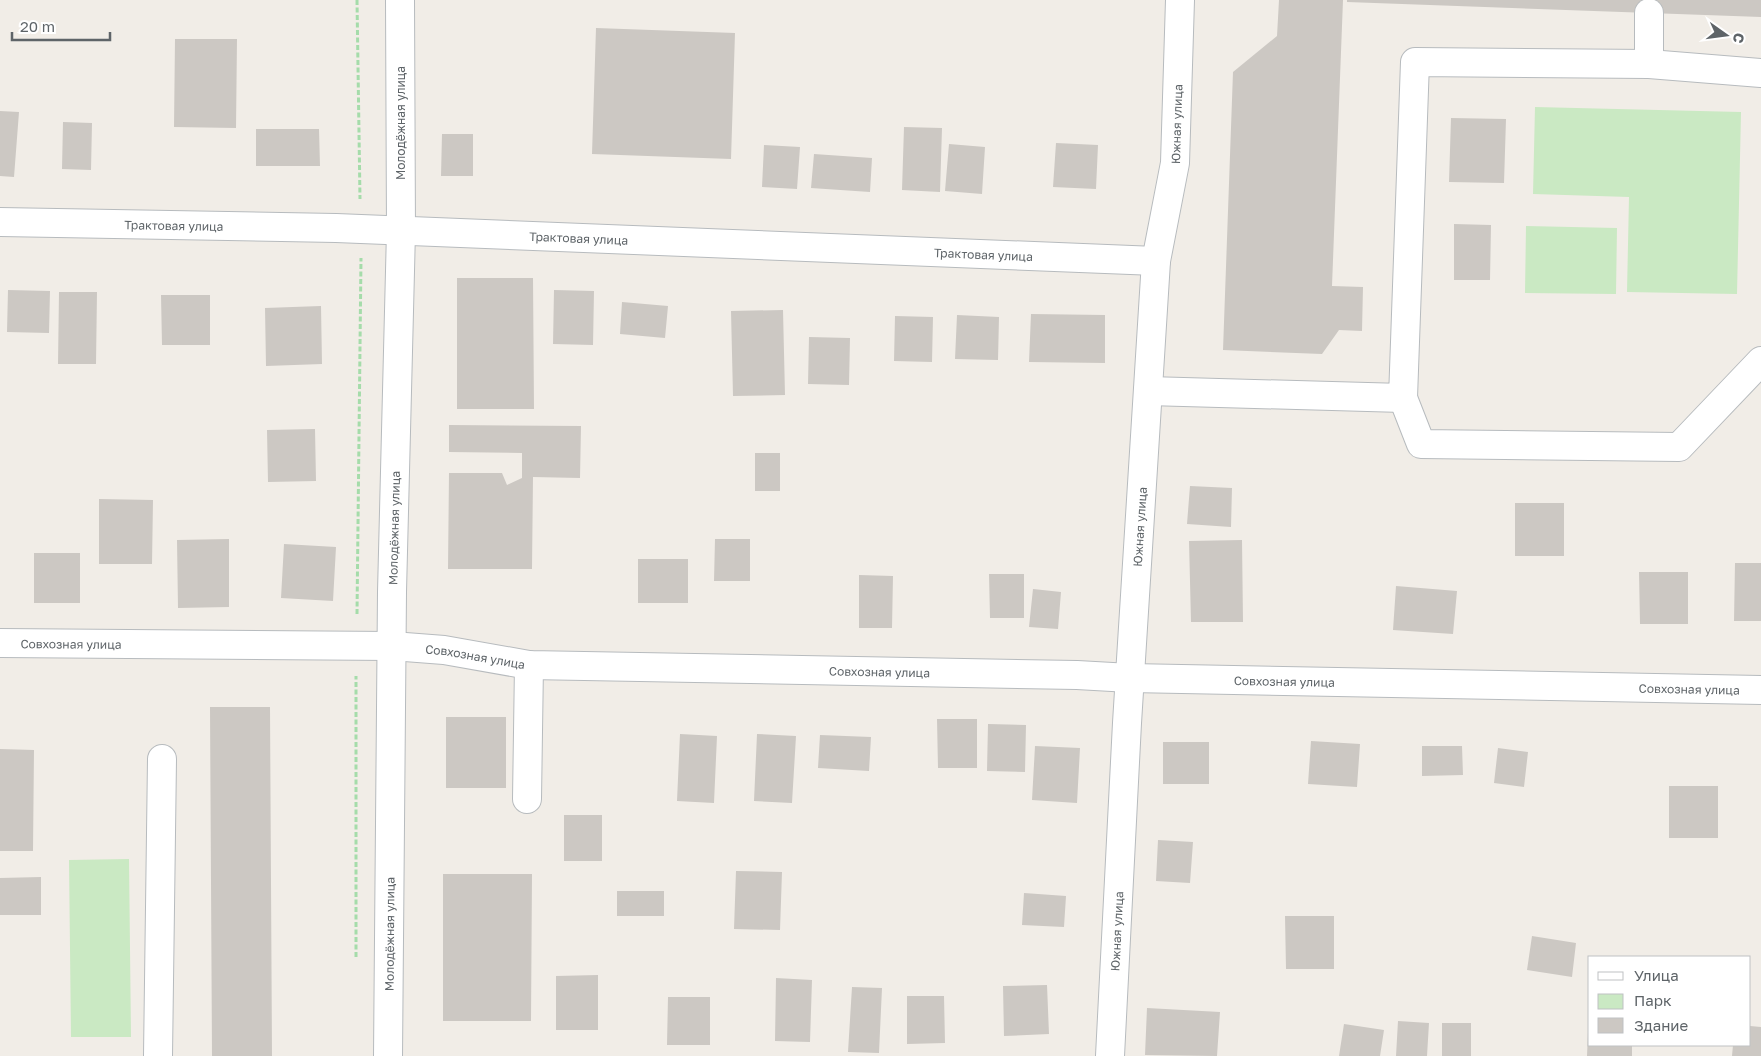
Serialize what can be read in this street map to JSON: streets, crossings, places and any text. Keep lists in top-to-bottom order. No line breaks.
{"streets":{"street":["Молодёжная улица","Южная улица","Трактовая улица","Совхозная улица"]},"crossings":[["Молодёжная улица","Трактовая улица"],["Молодёжная улица","Совхозная улица"],["Южная улица","Трактовая улица"],["Южная улица","Совхозная улица"]],"legend":["Улица","Парк","Здание"],"scale_bar":"20 m","north":"right"}
